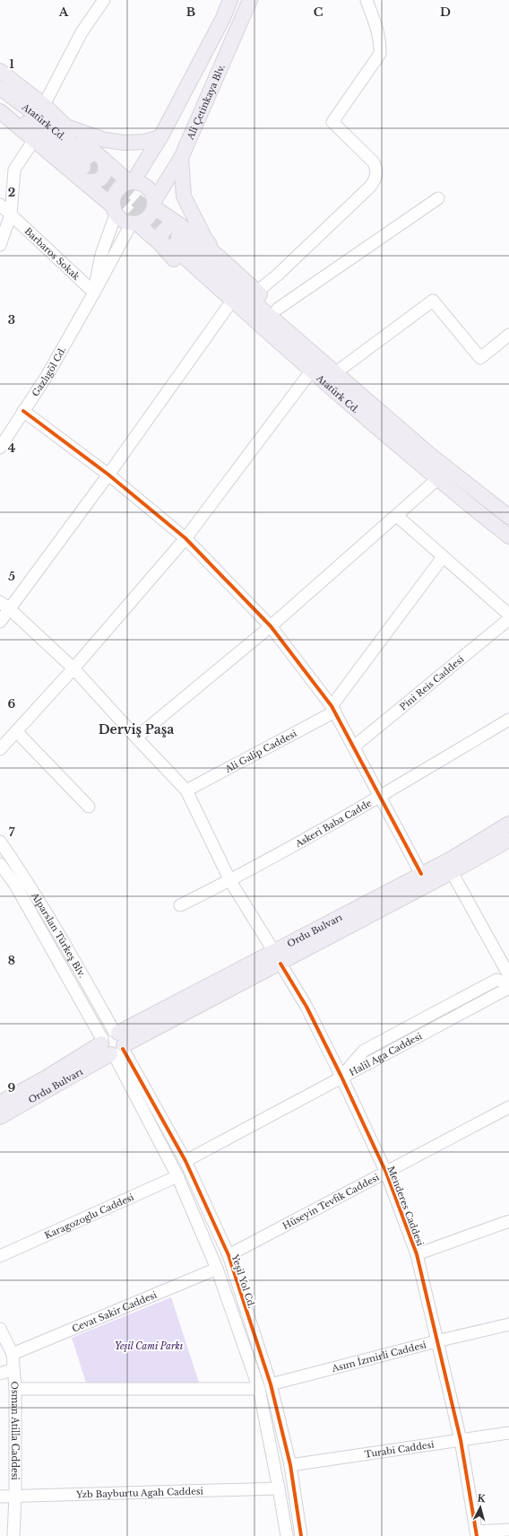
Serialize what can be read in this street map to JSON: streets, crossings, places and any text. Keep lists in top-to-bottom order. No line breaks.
{"streets":{"main road":["Ali Çetinkaya Blv.","Atatürk Cd.","Ordu Bulvarı"],"street":["Barbaros Sokak","Gazlıgöl Cd.","Pini Reis Caddesi","Ali Galip Caddesi","Askeri Baba Cadde","Alparslan Türkeş Blv.","Halil Aga Caddesi","Hüseyin Tevfik Caddesi","Menderes Caddesi","Karagozoglu Caddesi","Yeşil Yol Cd.","Cevat Sakir Caddesi","Asım İzmirli Caddesi","Osman Atilla Caddesi","Turabi Caddesi","Yzb Bayburtu Agah Caddesi"]},"crossings":[["Ali Çetinkaya Blv.","Gazlıgöl Cd."],["Barbaros Sokak","Gazlıgöl Cd."],["Ali Galip Caddesi","Menderes Caddesi"],["Askeri Baba Cadde","Menderes Caddesi"],["Ordu Bulvarı","Alparslan Türkeş Blv."],["Ordu Bulvarı","Menderes Caddesi"],["Ordu Bulvarı","Yeşil Yol Cd."],["Alparslan Türkeş Blv.","Yeşil Yol Cd."],["Halil Aga Caddesi","Menderes Caddesi"],["Halil Aga Caddesi","Yeşil Yol Cd."],["Hüseyin Tevfik Caddesi","Menderes Caddesi"],["Hüseyin Tevfik Caddesi","Yeşil Yol Cd."],["Menderes Caddesi","Asım İzmirli Caddesi"],["Menderes Caddesi","Turabi Caddesi"],["Yeşil Yol Cd.","Asım İzmirli Caddesi"],["Yeşil Yol Cd.","Turabi Caddesi"],["Cevat Sakir Caddesi","Osman Atilla Caddesi"],["Osman Atilla Caddesi","Yzb Bayburtu Agah Caddesi"]],"districts":["Derviş Paşa"],"parks":["Yeşil Cami Parkı"],"north":"top","grid":{"columns":["A","B","C","D"],"rows":["1","2","3","4","5","6","7","8","9"]}}
